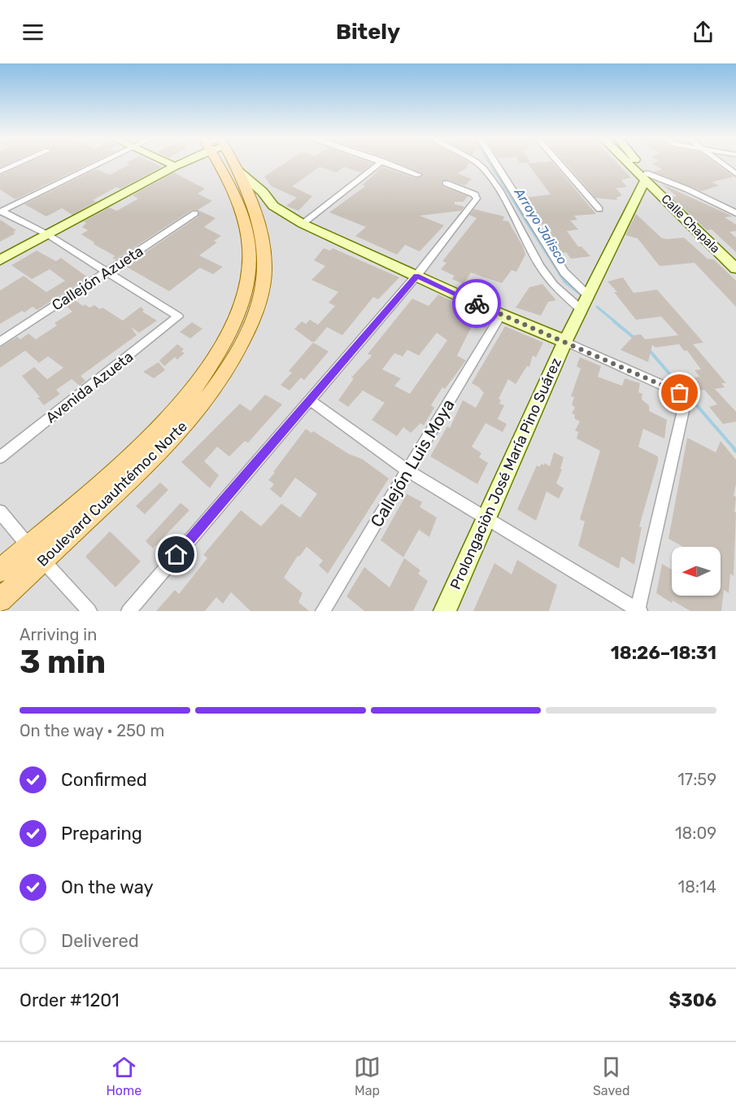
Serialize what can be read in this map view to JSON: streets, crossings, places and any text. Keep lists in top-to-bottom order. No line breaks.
{"streets":{"main road":["Boulevard Cuauhtémoc Norte"],"street":["Calle Chapala","Callejón Azueta","Avenida Azueta","Callejón Luis Moya","Prolongaciòn José María Pino Suárez"]},"crossings":[["Calle Chapala","Prolongaciòn José María Pino Suárez"],["Callejón Azueta","Avenida Azueta"]],"water":["Arroyo Jalisco"],"north":"left","page":{"header":"Bitely","heading":["3 min","Arriving in","18:26–18:31"],"panel":["Order #1201","$306"],"bar":"On the way · 250 m","list":[["Confirmed","17:59"],["Preparing","18:09"],["On the way","18:14"],"Delivered"],"tabs":["Home","Map","Saved"]}}
